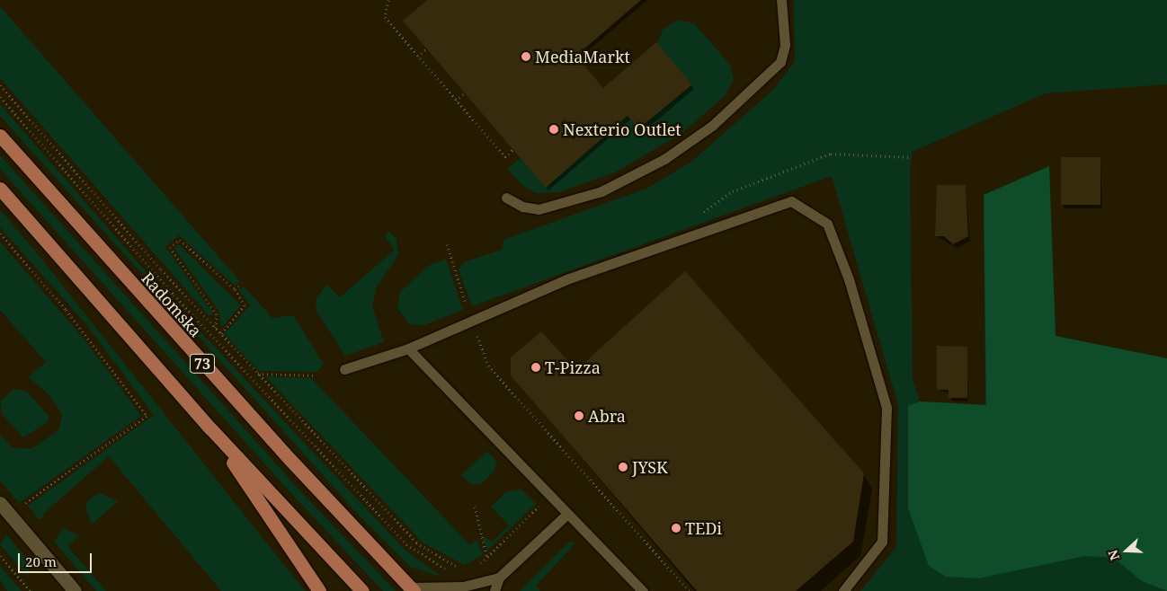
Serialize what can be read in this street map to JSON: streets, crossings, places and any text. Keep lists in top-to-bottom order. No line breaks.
{"streets":{"main road":["Radomska","73"]},"places":["MediaMarkt","Nexterio Outlet","T-Pizza","Abra","JYSK","TEDi"],"scale_bar":"20 m","north":"left"}
